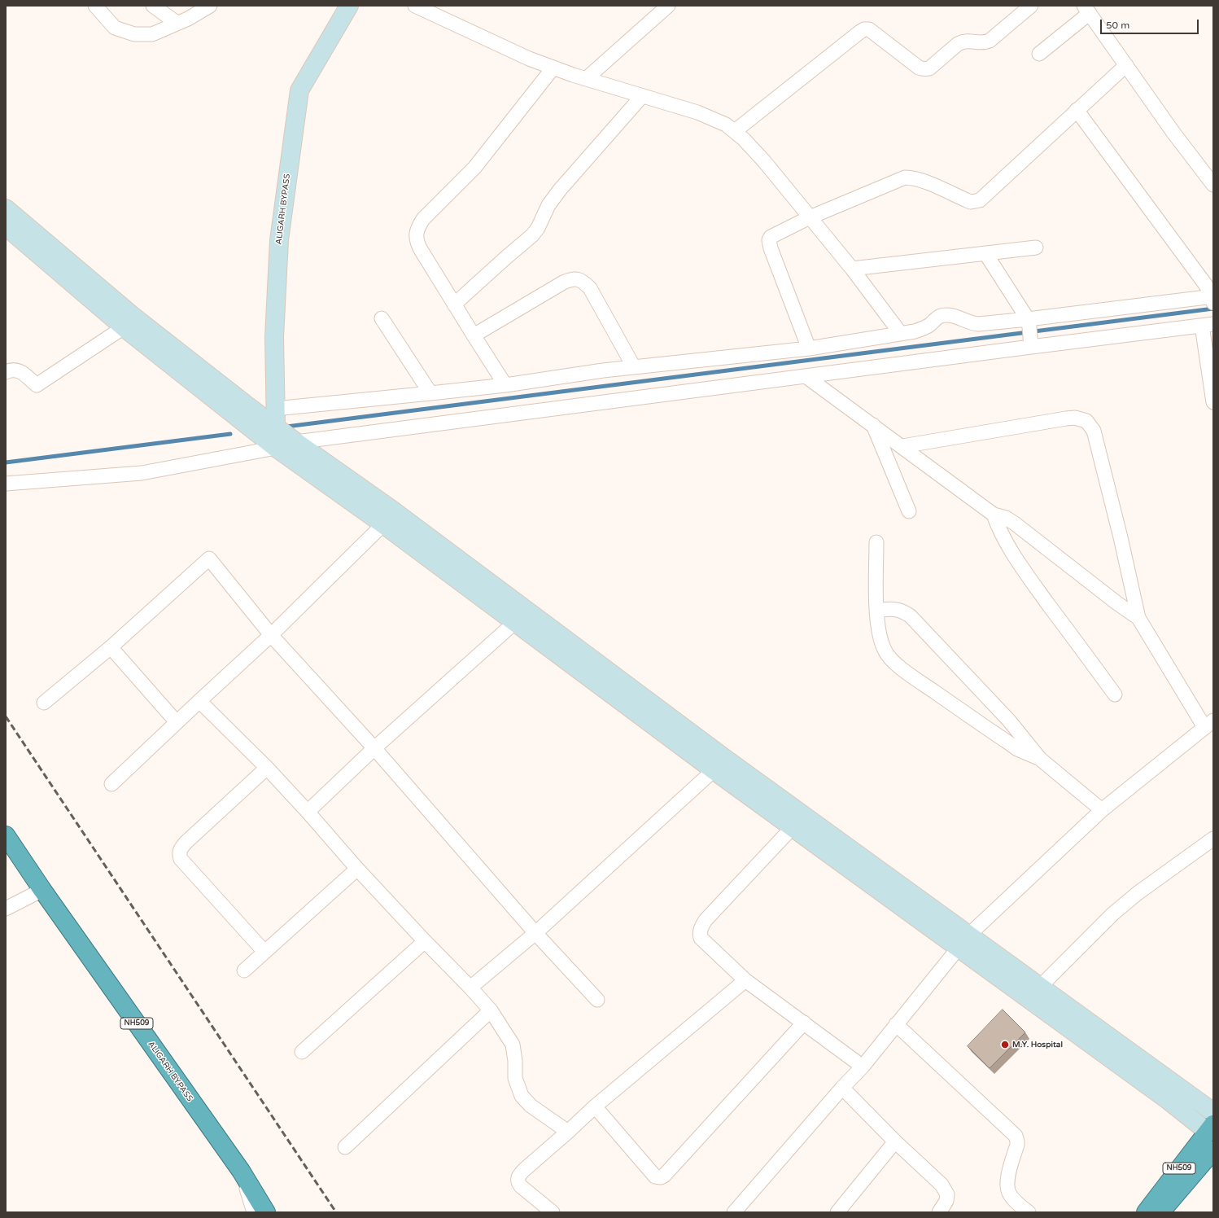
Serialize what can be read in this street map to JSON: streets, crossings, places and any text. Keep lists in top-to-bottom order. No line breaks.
{"streets":{"highway":["ALIGARH BYPASS","NH509"]},"places":["M.Y. Hospital"],"scale_bar":"50 m"}
